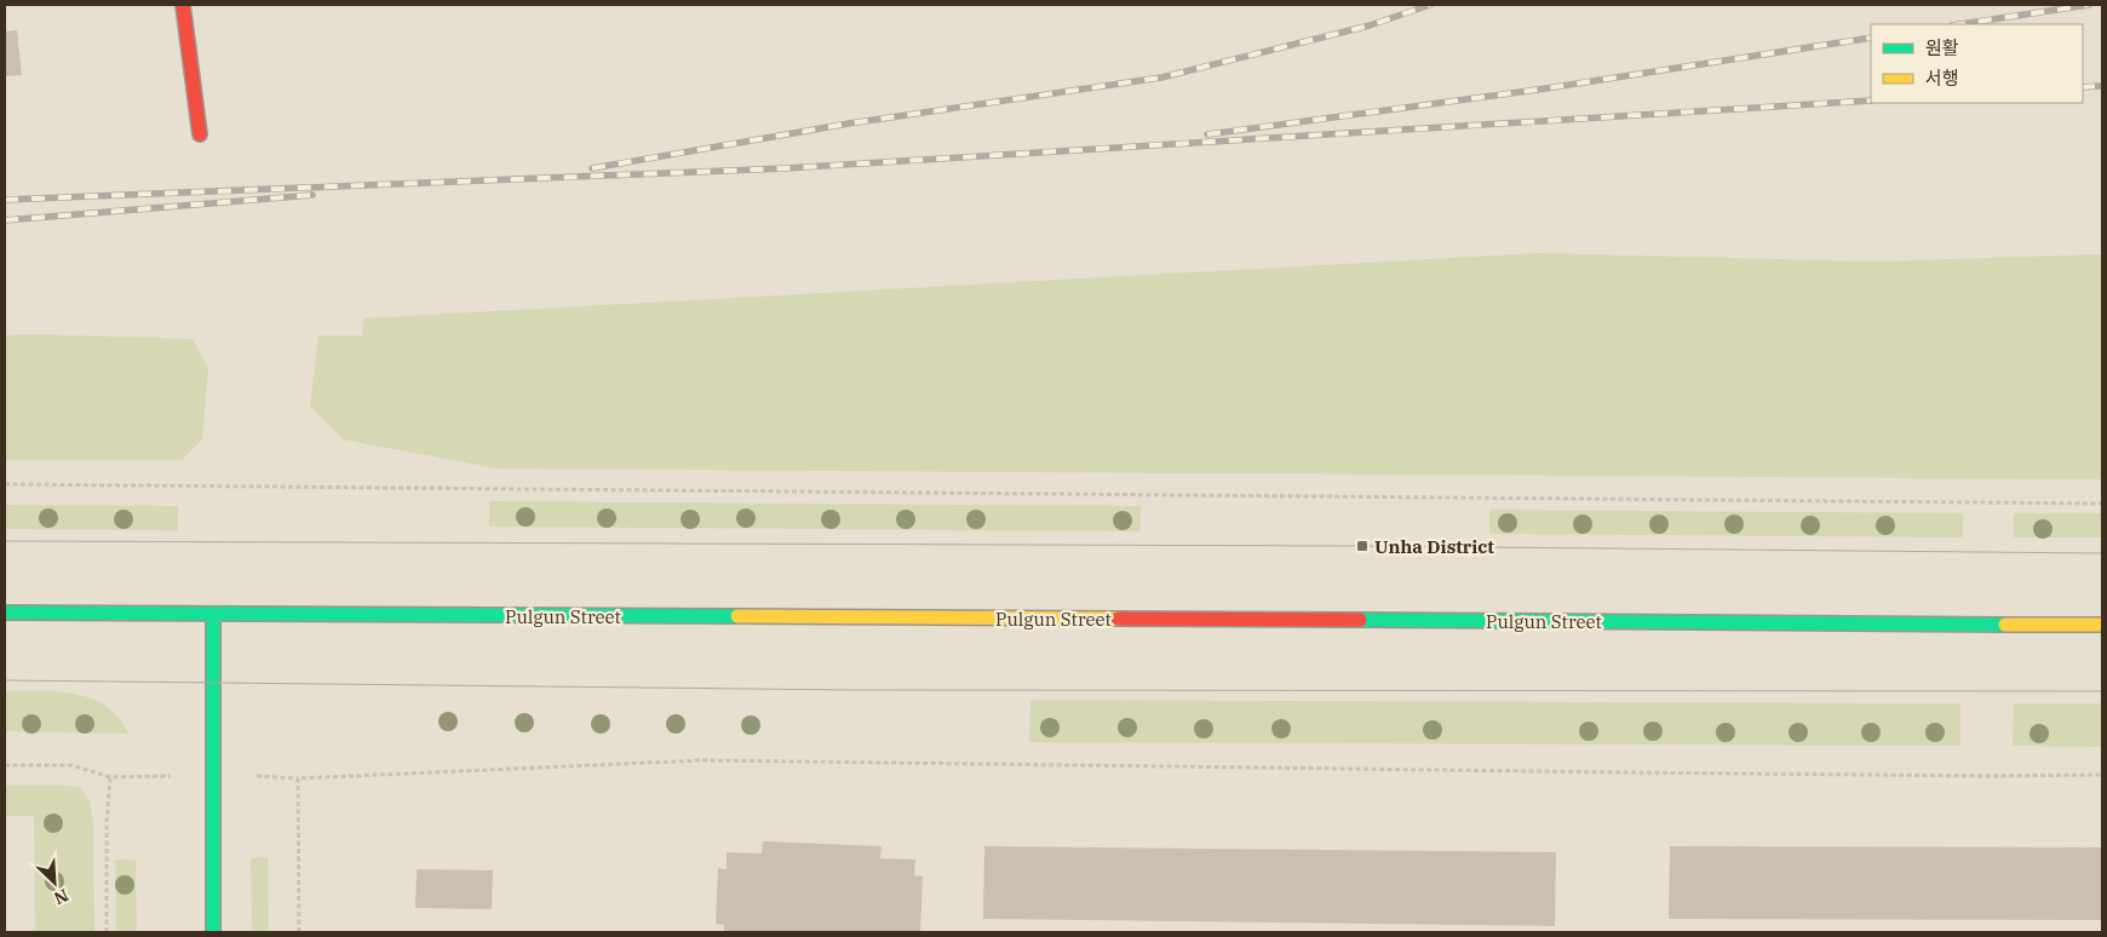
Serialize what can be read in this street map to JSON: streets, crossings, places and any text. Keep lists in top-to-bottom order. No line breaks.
{"streets":{"main road":["Pulgun Street"]},"places":{"transit":["Unha District"]},"legend":["원활","서행"],"north":"bottom right"}
